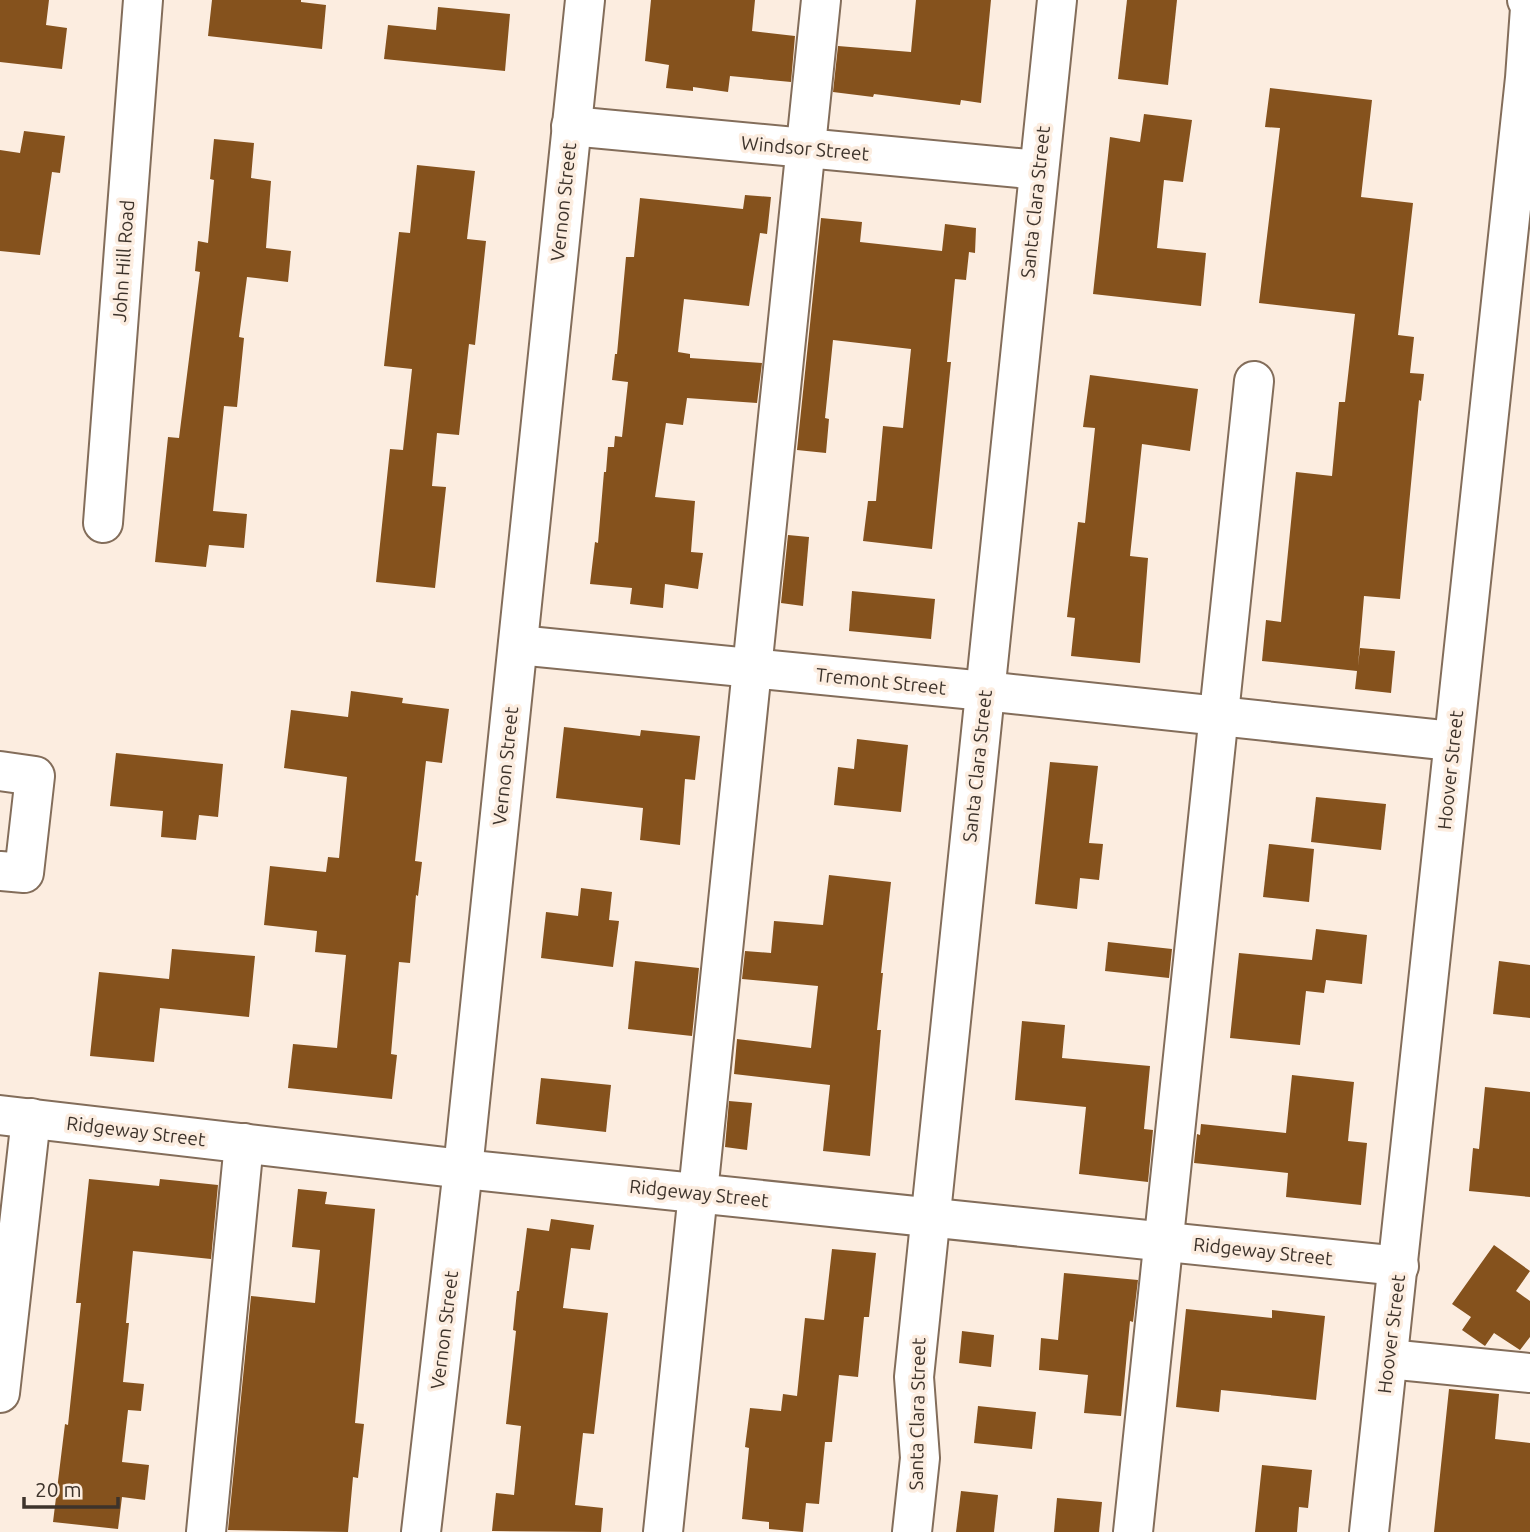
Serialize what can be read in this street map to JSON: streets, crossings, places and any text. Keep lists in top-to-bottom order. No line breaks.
{"streets":{"street":["Windsor Street","Vernon Street","Santa Clara Street","John Hill Road","Tremont Street","Hoover Street","Ridgeway Street"]},"crossings":[["Windsor Street","Vernon Street"],["Windsor Street","Santa Clara Street"],["Vernon Street","Tremont Street"],["Vernon Street","Ridgeway Street"],["Santa Clara Street","Tremont Street"],["Santa Clara Street","Ridgeway Street"],["Tremont Street","Hoover Street"],["Hoover Street","Ridgeway Street"]],"scale_bar":"20 m"}
